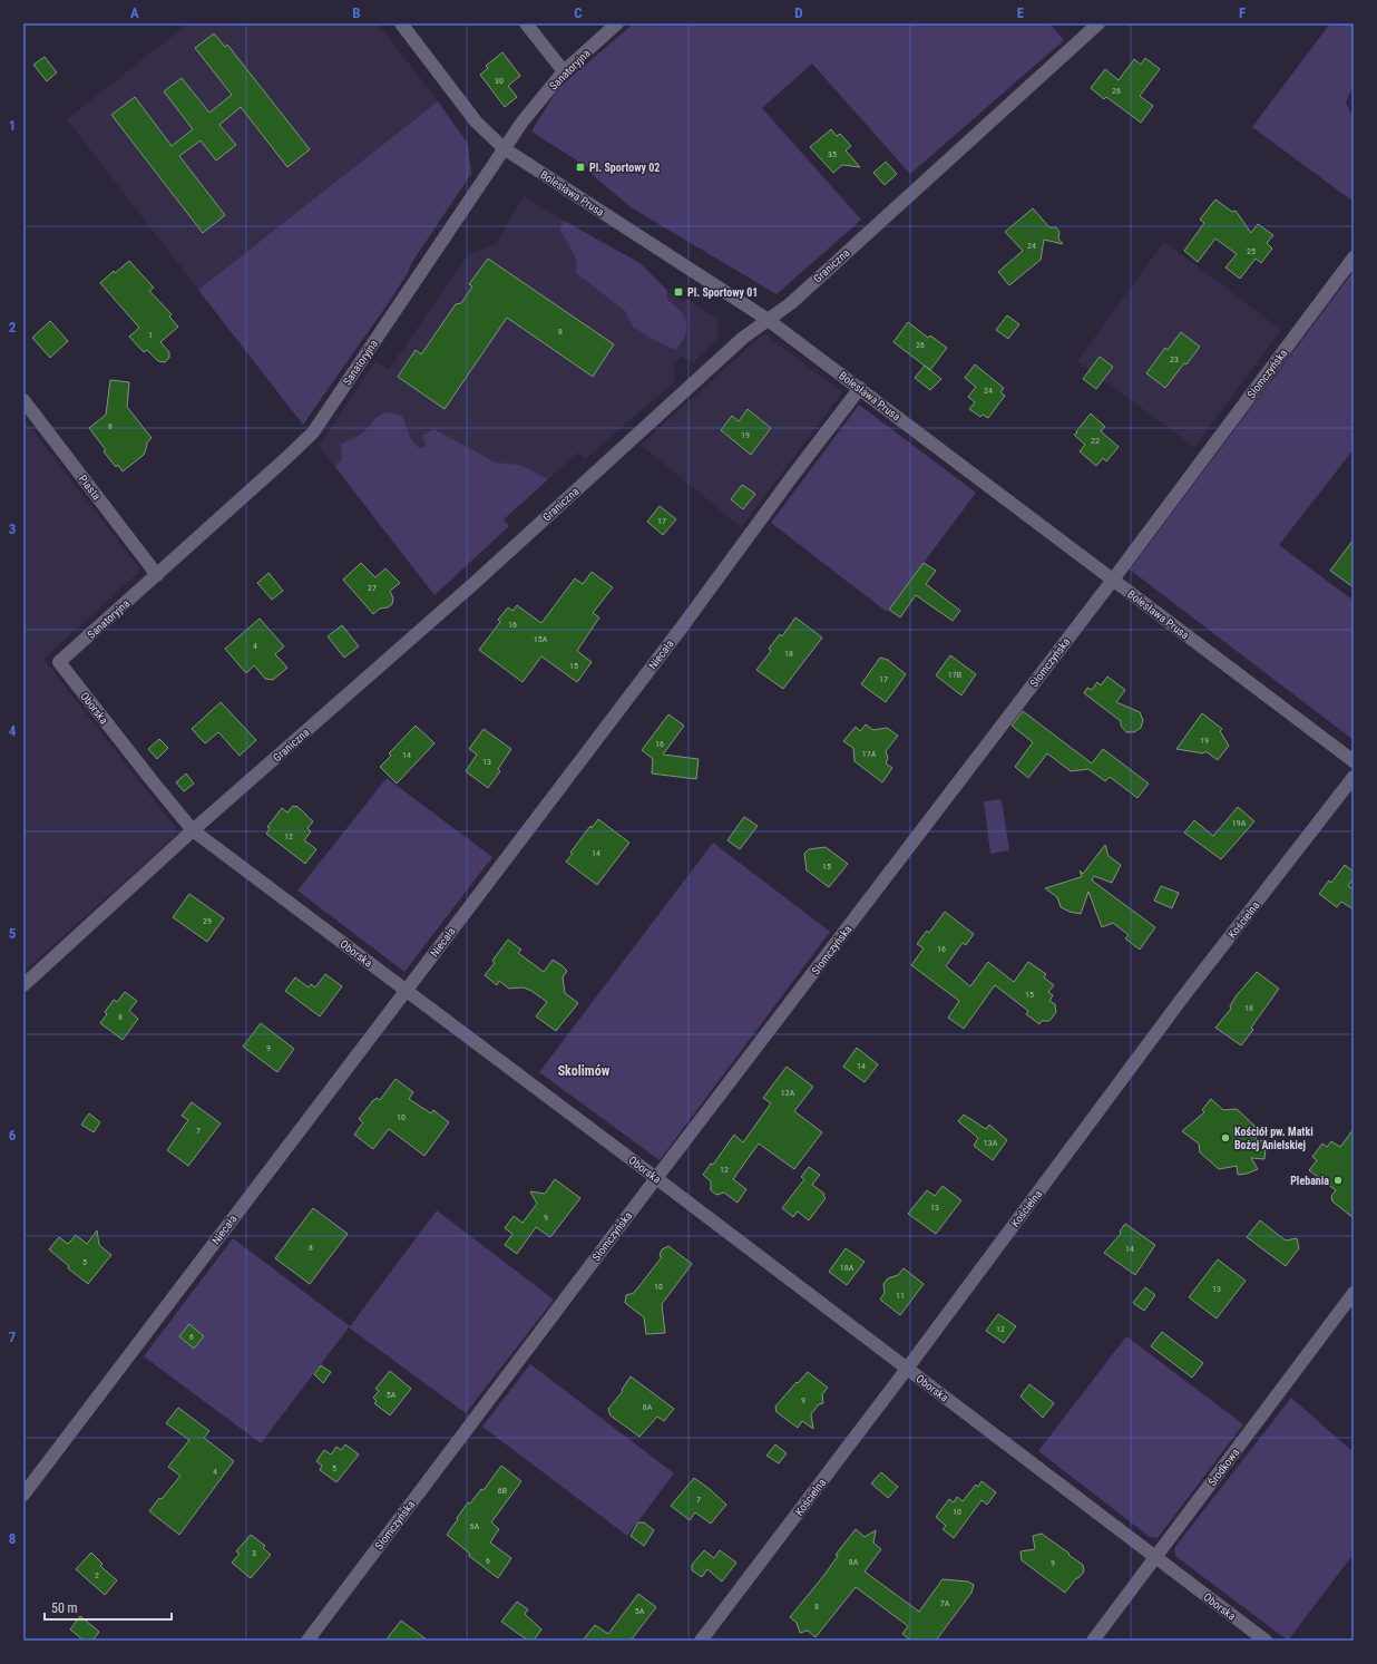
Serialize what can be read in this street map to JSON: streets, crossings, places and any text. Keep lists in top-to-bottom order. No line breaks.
{"streets":{"street":["Sanatoryjna","Bolesława Prusa","Graniczna","Słomczyńska","Piasta","Niecała","Oborska","Kościelna","Środkowa"]},"crossings":[["Sanatoryjna","Bolesława Prusa"],["Sanatoryjna","Piasta"],["Sanatoryjna","Oborska"],["Bolesława Prusa","Graniczna"],["Bolesława Prusa","Słomczyńska"],["Bolesława Prusa","Niecała"],["Graniczna","Oborska"],["Słomczyńska","Oborska"],["Niecała","Oborska"],["Oborska","Kościelna"],["Oborska","Środkowa"]],"districts":["Skolimów"],"places":{"transit":["Pl. Sportowy 02","Pl. Sportowy 01"],"other":["Kościół pw. Matki Bożej Anielskiej","Plebania"]},"house_numbers":["30","26","35","24","25","8","1","26","23","24","8","19","22","17","27","16","15A","4","18","15","17B","17","19","16","17A","14","13","19A","12","14","15","29","16","15","18","8","9","14","12A","10","7","13A","12","13","9","8","14","5","18A","10","13","11","12","6","5A","9","8A","5","4","6B","7","10","6A","3","6","8A","9","2","7A","8","5A"],"scale_bar":"50 m","grid":{"columns":["A","B","C","D","E","F"],"rows":["1","2","3","4","5","6","7","8"]}}
